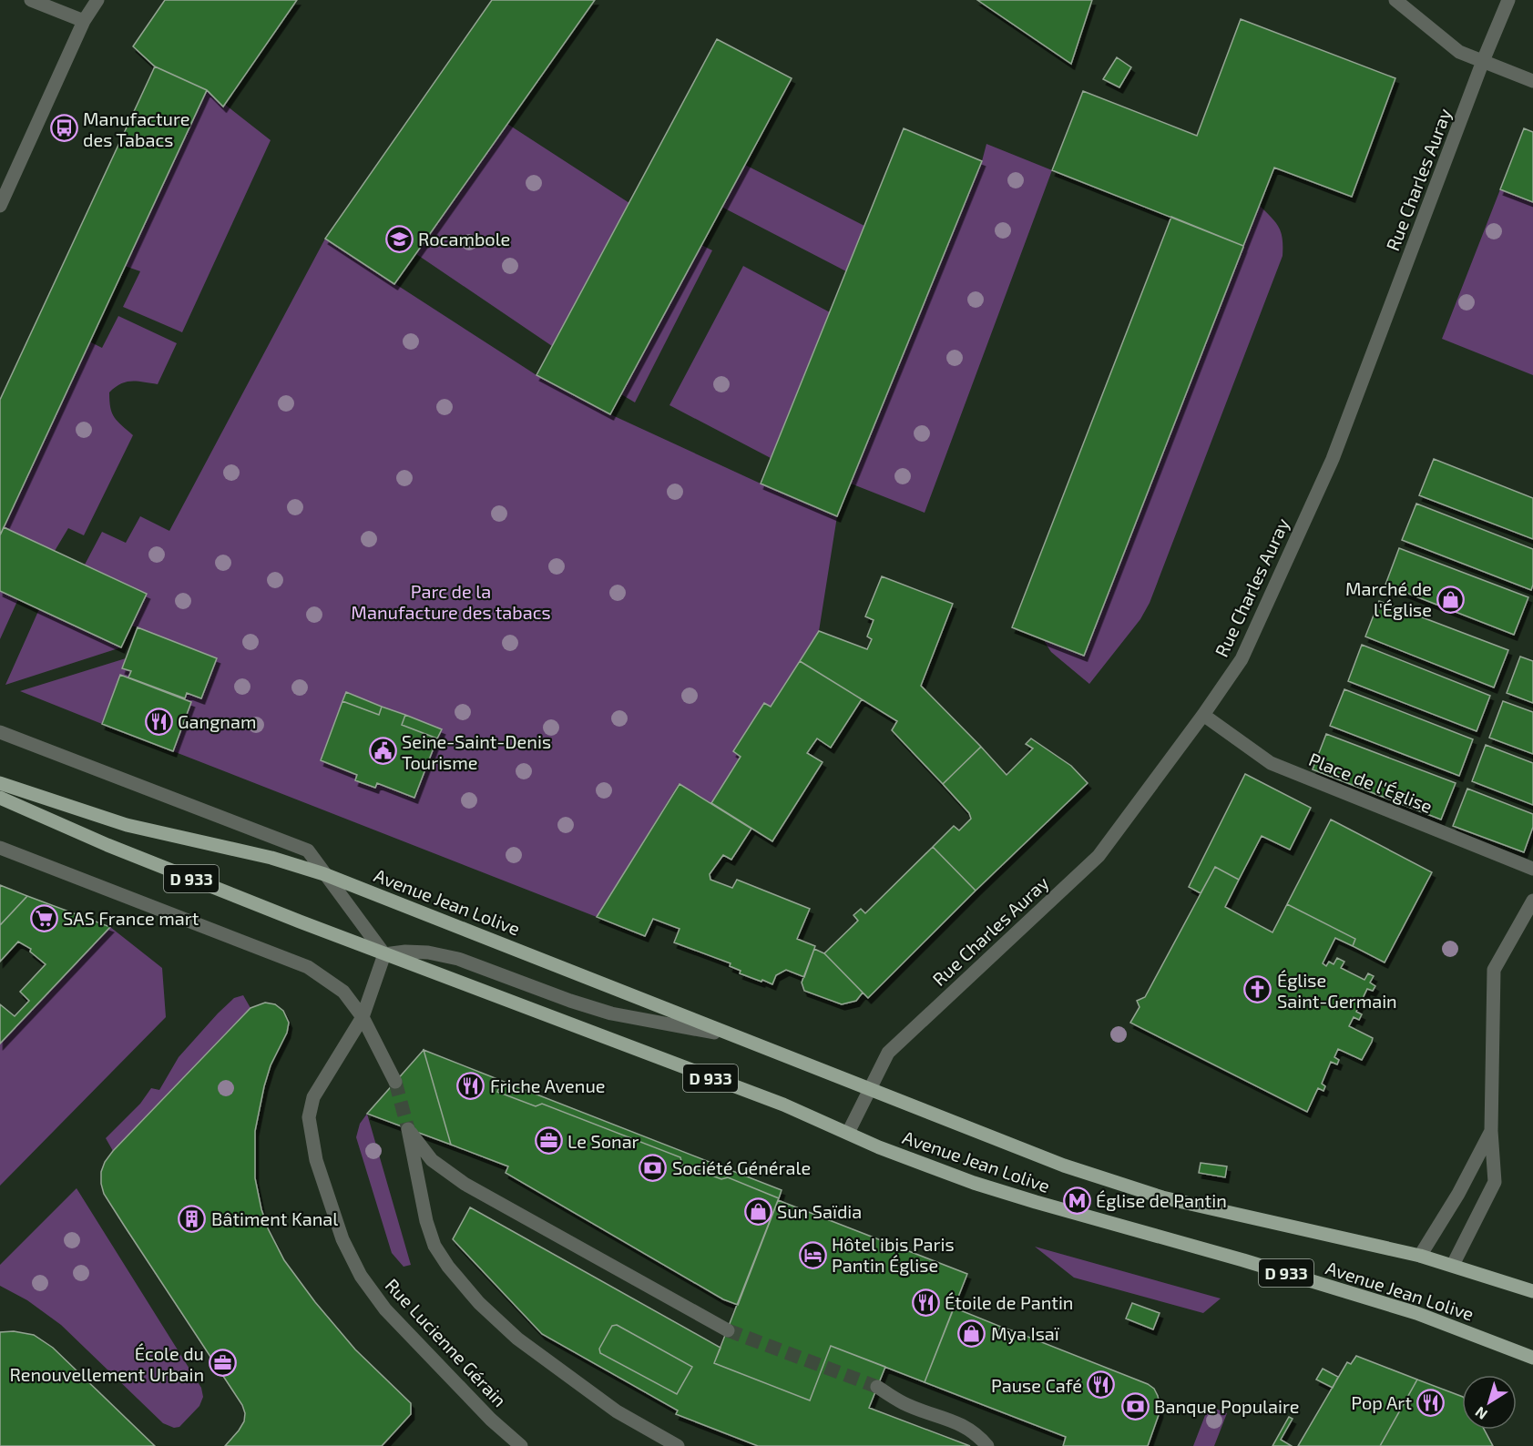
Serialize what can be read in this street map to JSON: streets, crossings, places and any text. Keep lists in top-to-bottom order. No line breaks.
{"streets":{"main road":["D 933","Avenue Jean Lolive"],"street":["Rue Charles Auray","Place de l'Église","Rue Lucienne Gérain"]},"crossings":[["Rue Charles Auray","Place de l'Église"],["Rue Charles Auray","Avenue Jean Lolive"],["Avenue Jean Lolive","Rue Lucienne Gérain"]],"parks":["Parc de la Manufacture des tabacs"],"places":{"bus stop":["Manufacture des Tabacs"],"school or university":["Rocambole"],"shop":["Marché de l'Église","Sun Saïdia","Mya Isaï"],"restaurant":["Gangnam","Friche Avenue","Étoile de Pantin","Pause Café","Pop Art"],"public building":["Seine-Saint-Denis Tourisme"],"supermarket":["SAS France mart"],"church":["Église Saint-Germain"],"office":["Le Sonar","École du Renouvellement Urbain"],"bank":["Société Générale","Banque Populaire"],"metro station":["Église de Pantin"],"building":["Bâtiment Kanal"],"hotel":["Hôtel ibis Paris Pantin Église"]},"north":"bottom left"}
